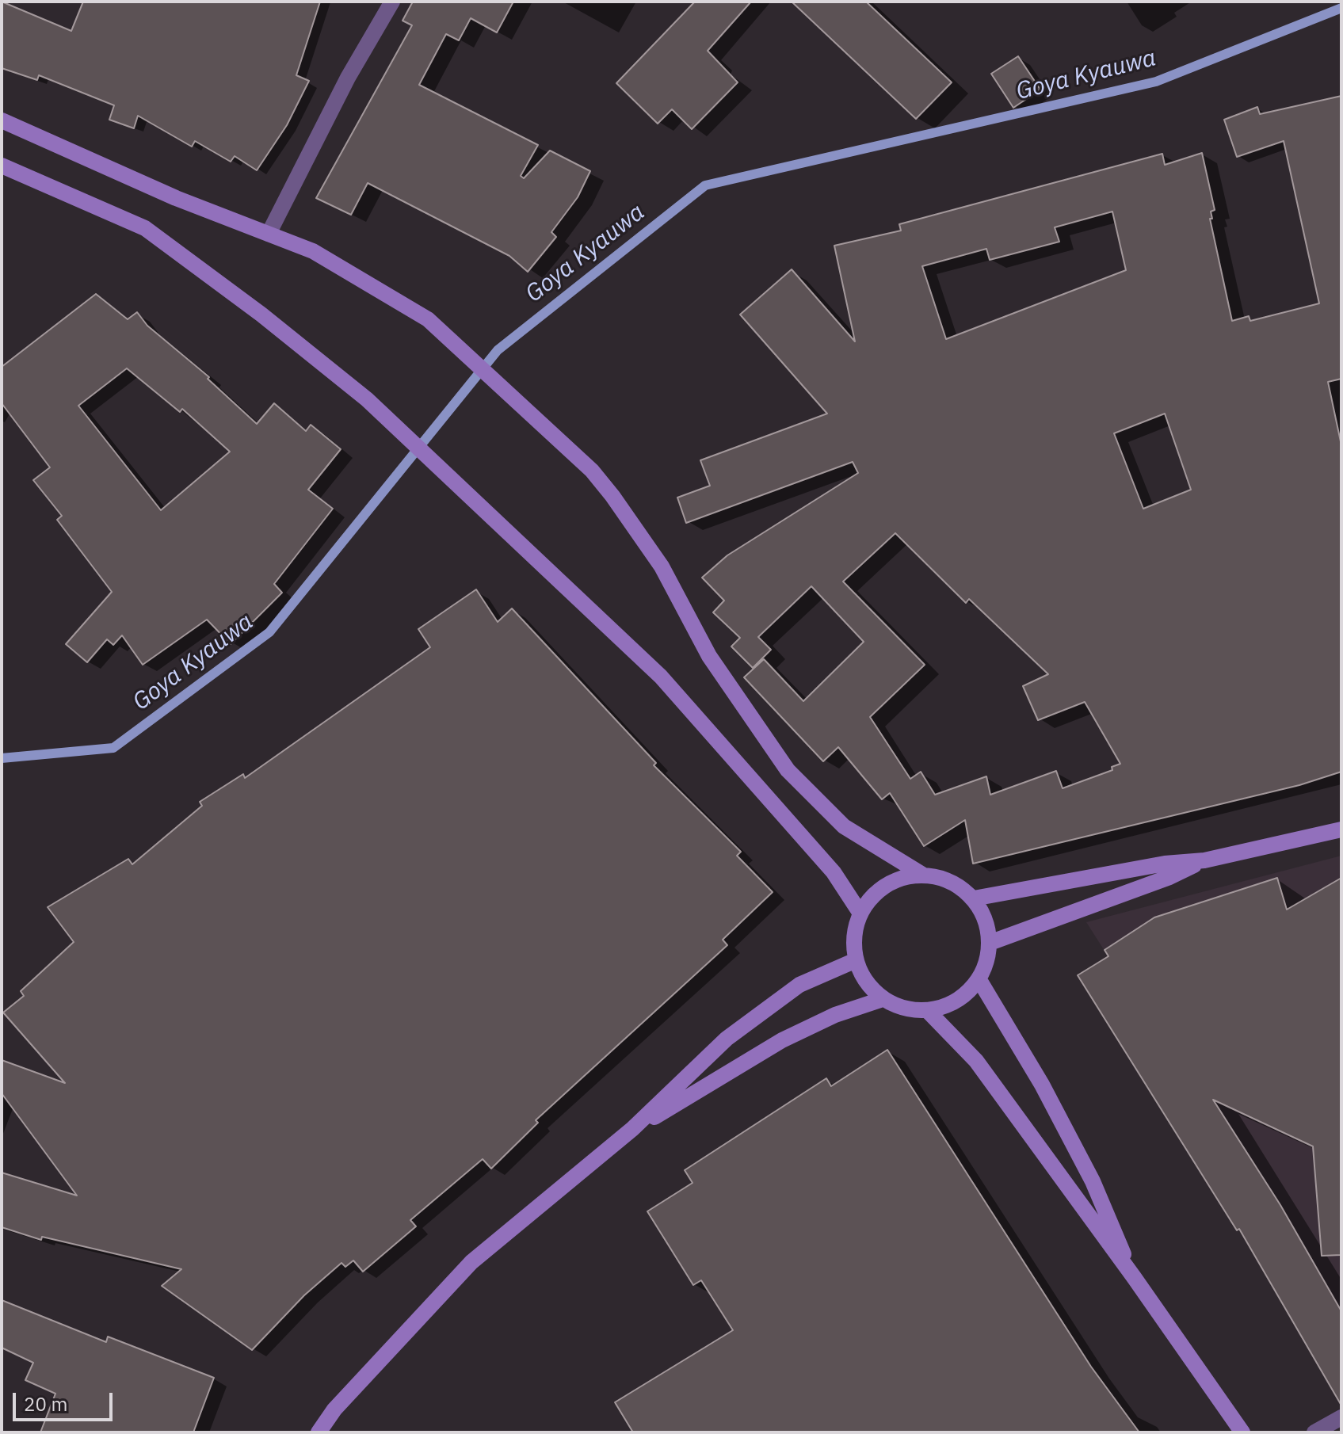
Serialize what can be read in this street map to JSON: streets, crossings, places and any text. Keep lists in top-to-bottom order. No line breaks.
{"water":["Goya Kyauwa"],"scale_bar":"20 m"}
